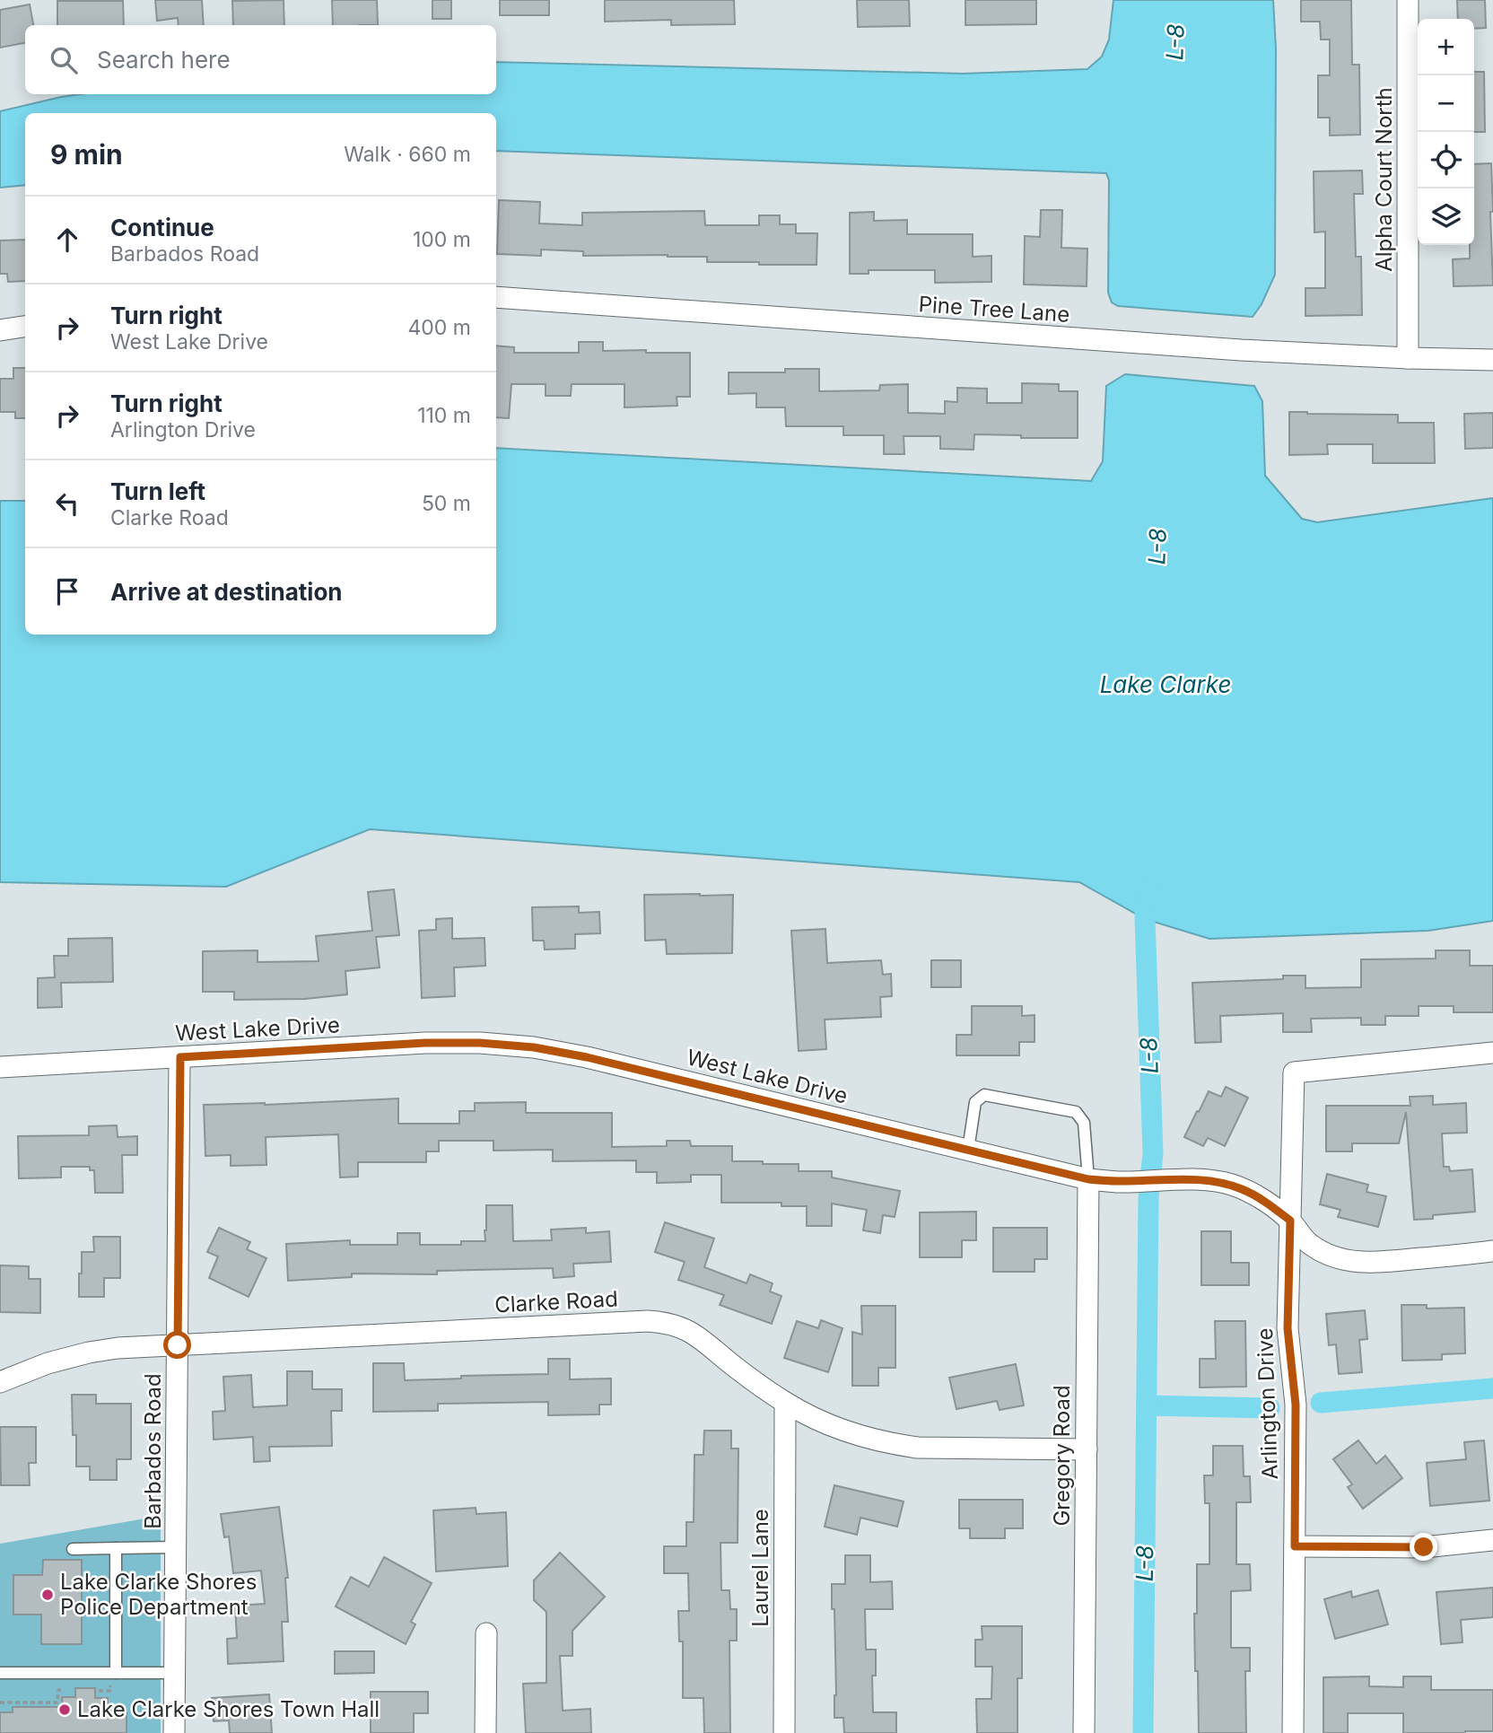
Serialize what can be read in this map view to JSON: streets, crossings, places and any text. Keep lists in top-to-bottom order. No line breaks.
{"streets":{"street":["Alpha Court North","Pine Tree Lane","West Lake Drive","Clarke Road","Arlington Drive","Barbados Road","Gregory Road","Laurel Lane"]},"crossings":[["Alpha Court North","Pine Tree Lane"],["West Lake Drive","Arlington Drive"],["West Lake Drive","Barbados Road"],["West Lake Drive","Gregory Road"],["Clarke Road","Barbados Road"],["Clarke Road","Gregory Road"],["Clarke Road","Laurel Lane"]],"water":["L-8","Lake Clarke"],"places":["Lake Clarke Shores Police Department","Lake Clarke Shores Town Hall"],"page":{"map_buttons":["+","−"],"search":"Search here","heading":["9 min","Walk · 660 m"],"list":[["Continue","Barbados Road","100 m"],["Turn right","West Lake Drive","400 m"],["Turn right","Arlington Drive","110 m"],["Turn left","Clarke Road","50 m"],"Arrive at destination"]}}
